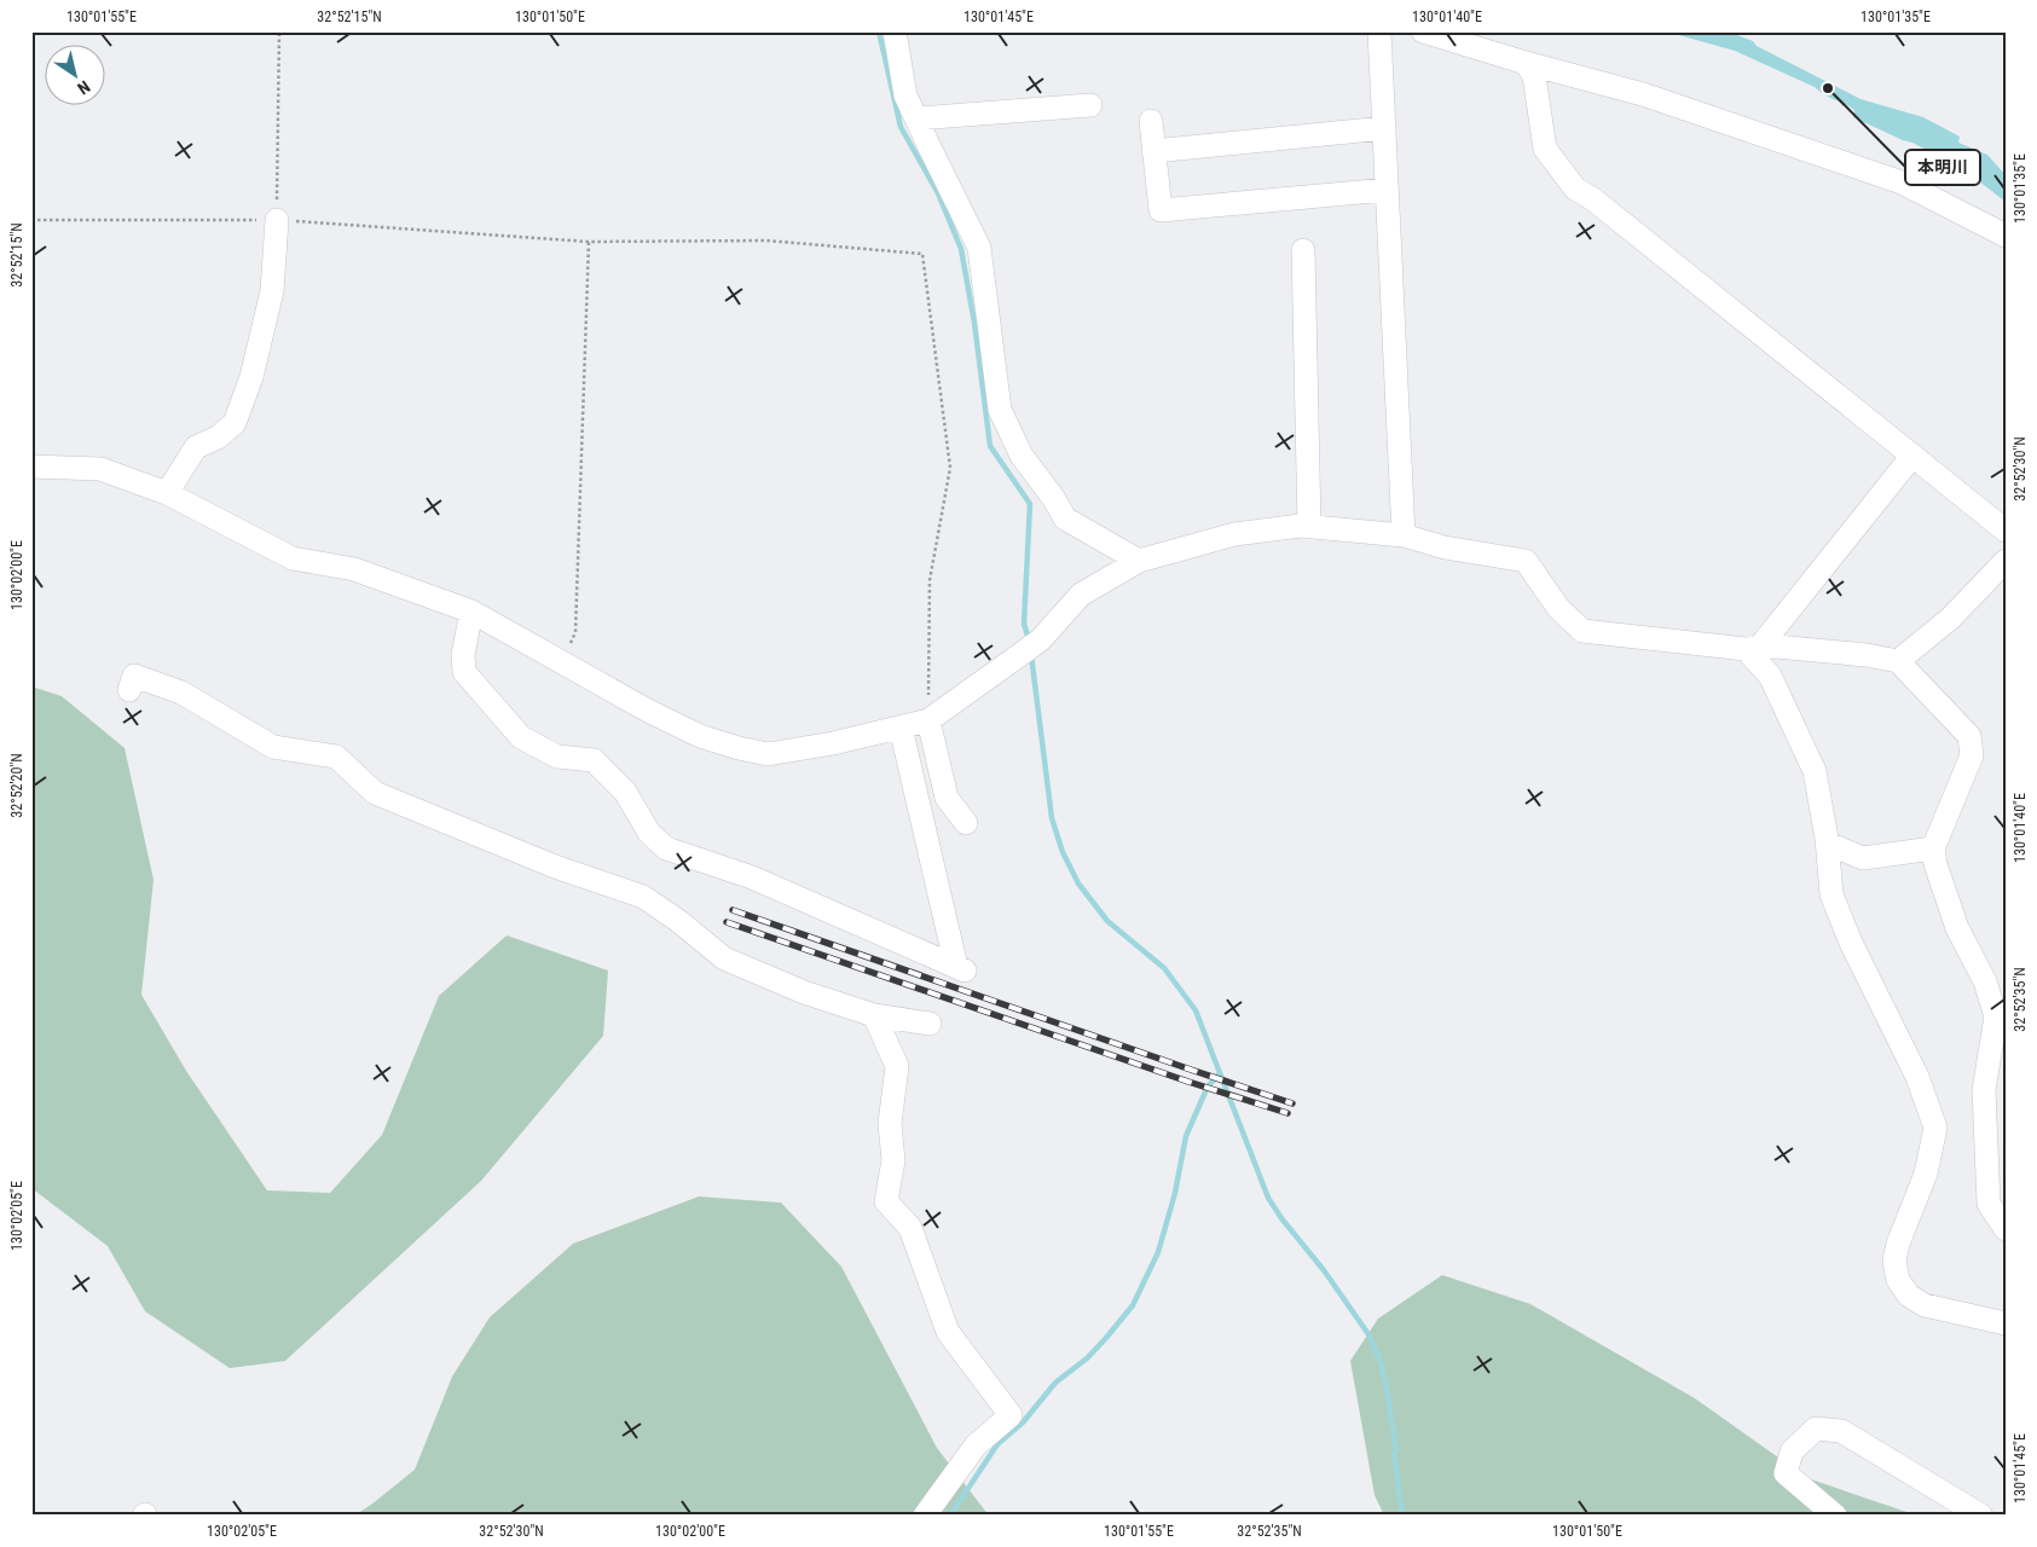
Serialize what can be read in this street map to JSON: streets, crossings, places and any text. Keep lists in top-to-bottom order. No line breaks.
{"places":["本明川"],"north":"bottom right","coordinates":["130°01'55\"E","32°52'15\"N","130°01'50\"E","130°01'45\"E","130°01'40\"E","130°01'35\"E","32°52'30\"N","130°02'00\"E","32°52'20\"N","32°52'35\"N","130°02'05\"E"]}
